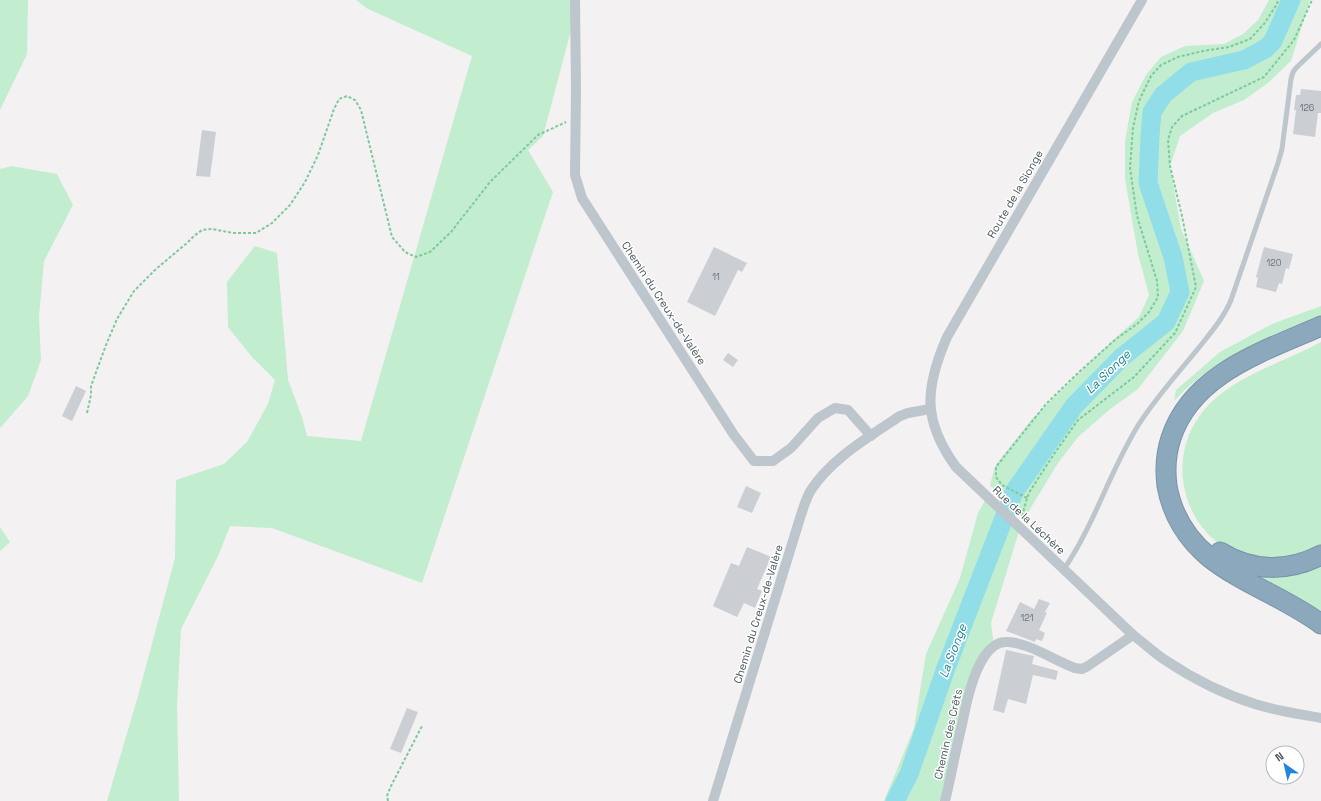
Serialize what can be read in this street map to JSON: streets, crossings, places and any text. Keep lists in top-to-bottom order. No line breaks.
{"streets":{"street":["Route de la Sionge","Chemin du Creux-de-Valère","Rue de la Léchère","Chemin des Crêts"]},"crossings":[["Route de la Sionge","Chemin du Creux-de-Valère"],["Route de la Sionge","Rue de la Léchère"],["Chemin du Creux-de-Valère","Rue de la Léchère"],["Rue de la Léchère","Chemin des Crêts"]],"water":["La Sionge"],"house_numbers":["126","120","11","121"],"north":"top left"}
